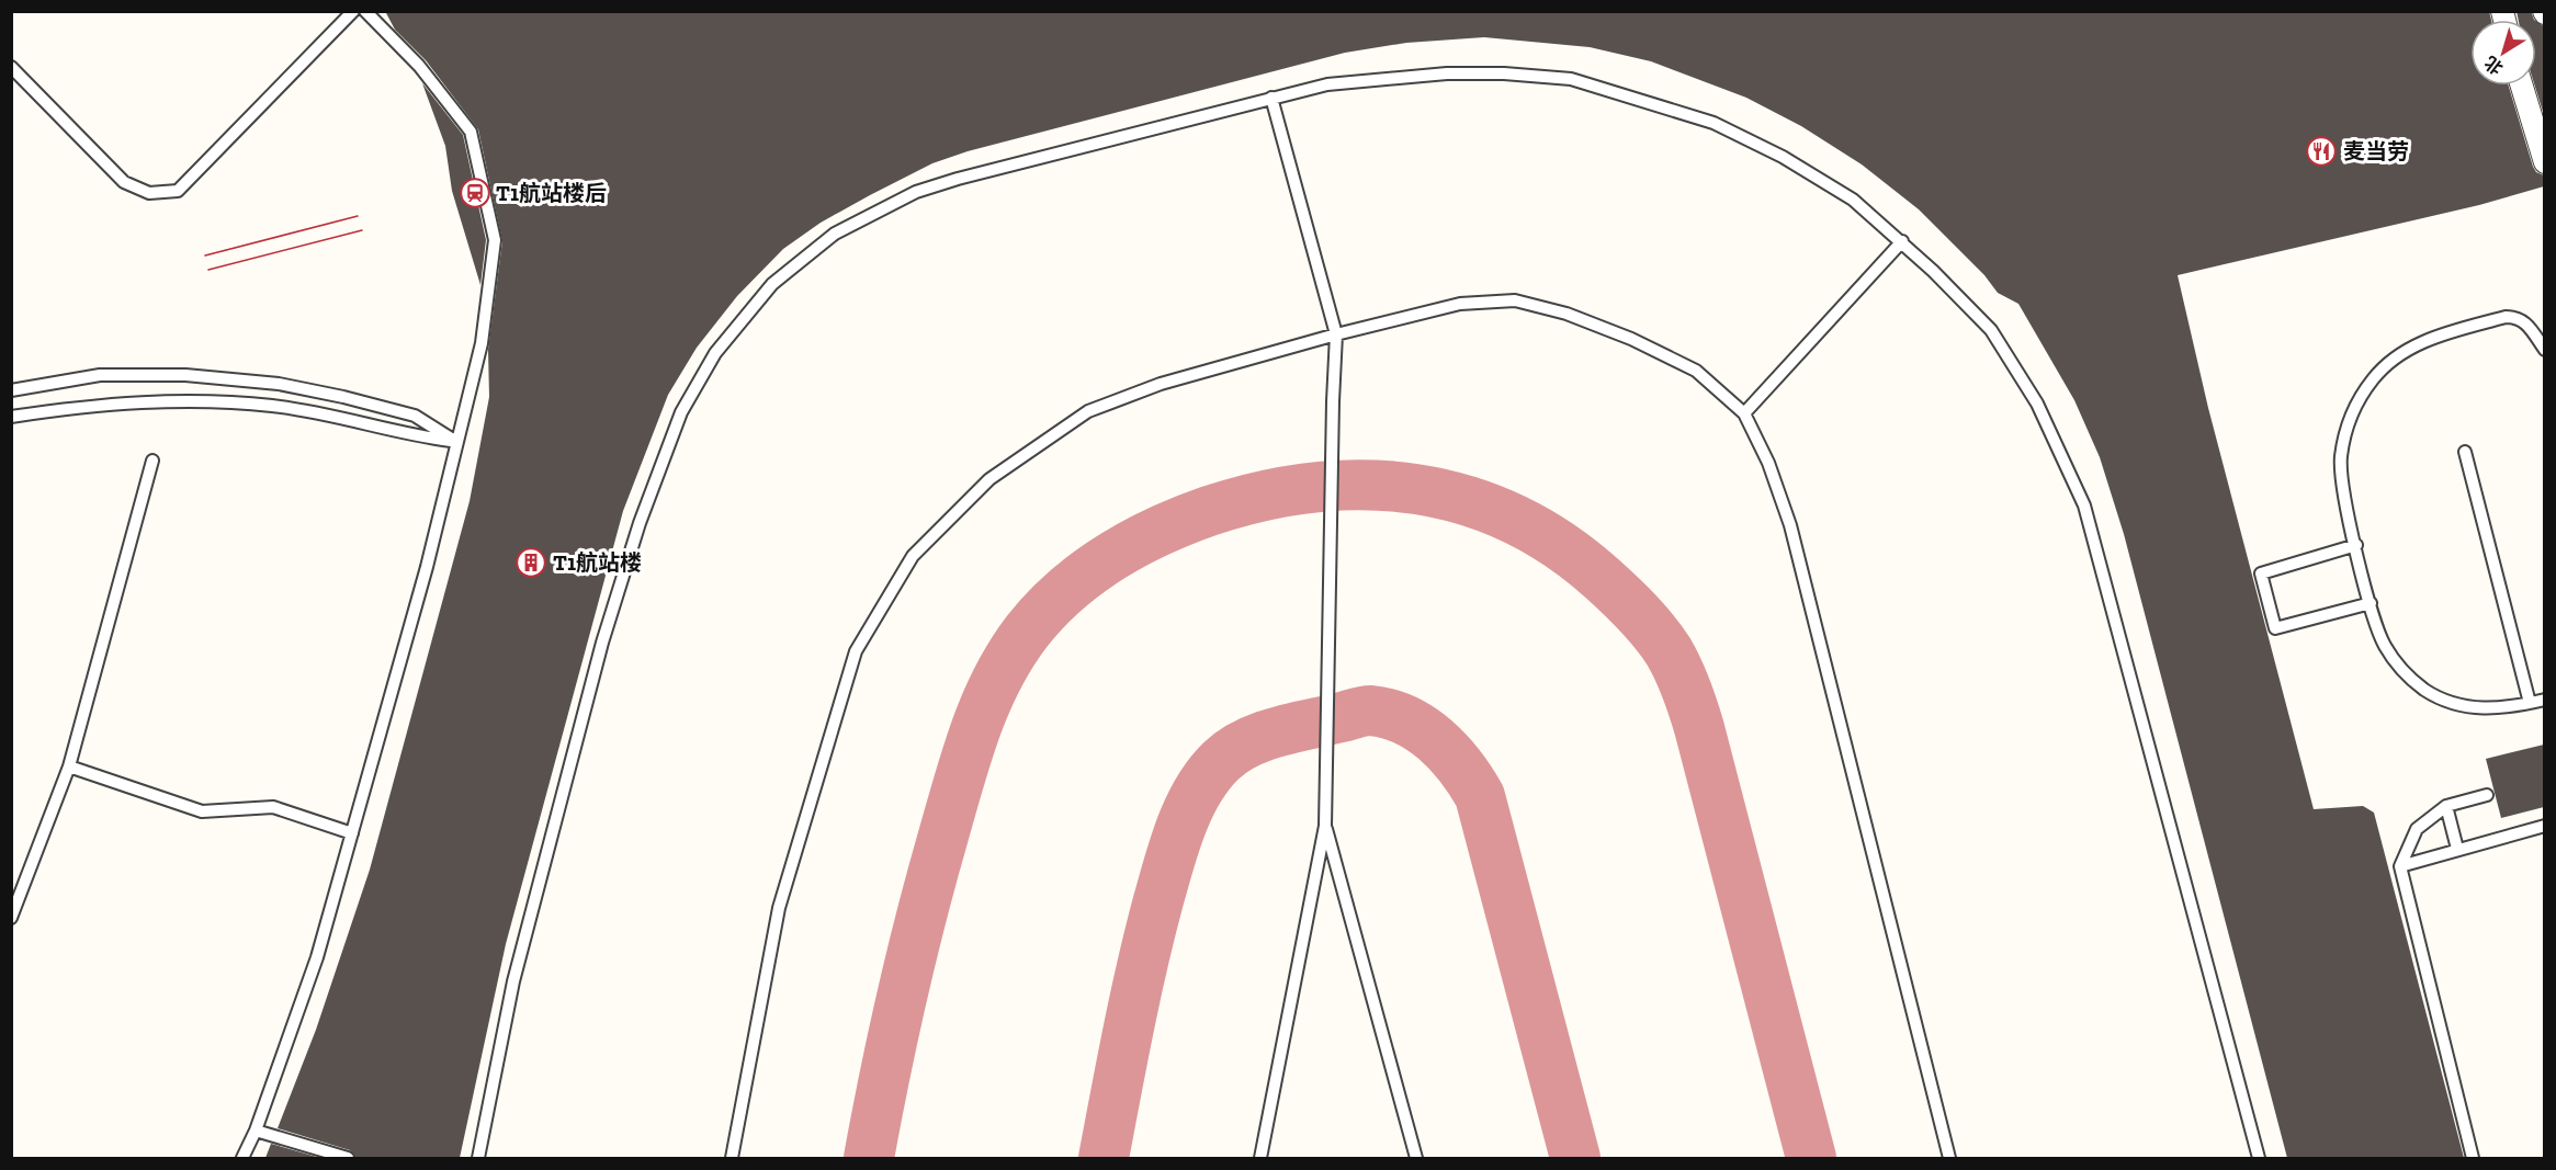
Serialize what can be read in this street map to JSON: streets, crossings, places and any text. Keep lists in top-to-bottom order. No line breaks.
{"places":{"restaurant":["麦当劳"],"station":["T1航站楼后"],"building":["T1航站楼"]},"north":"bottom left"}
